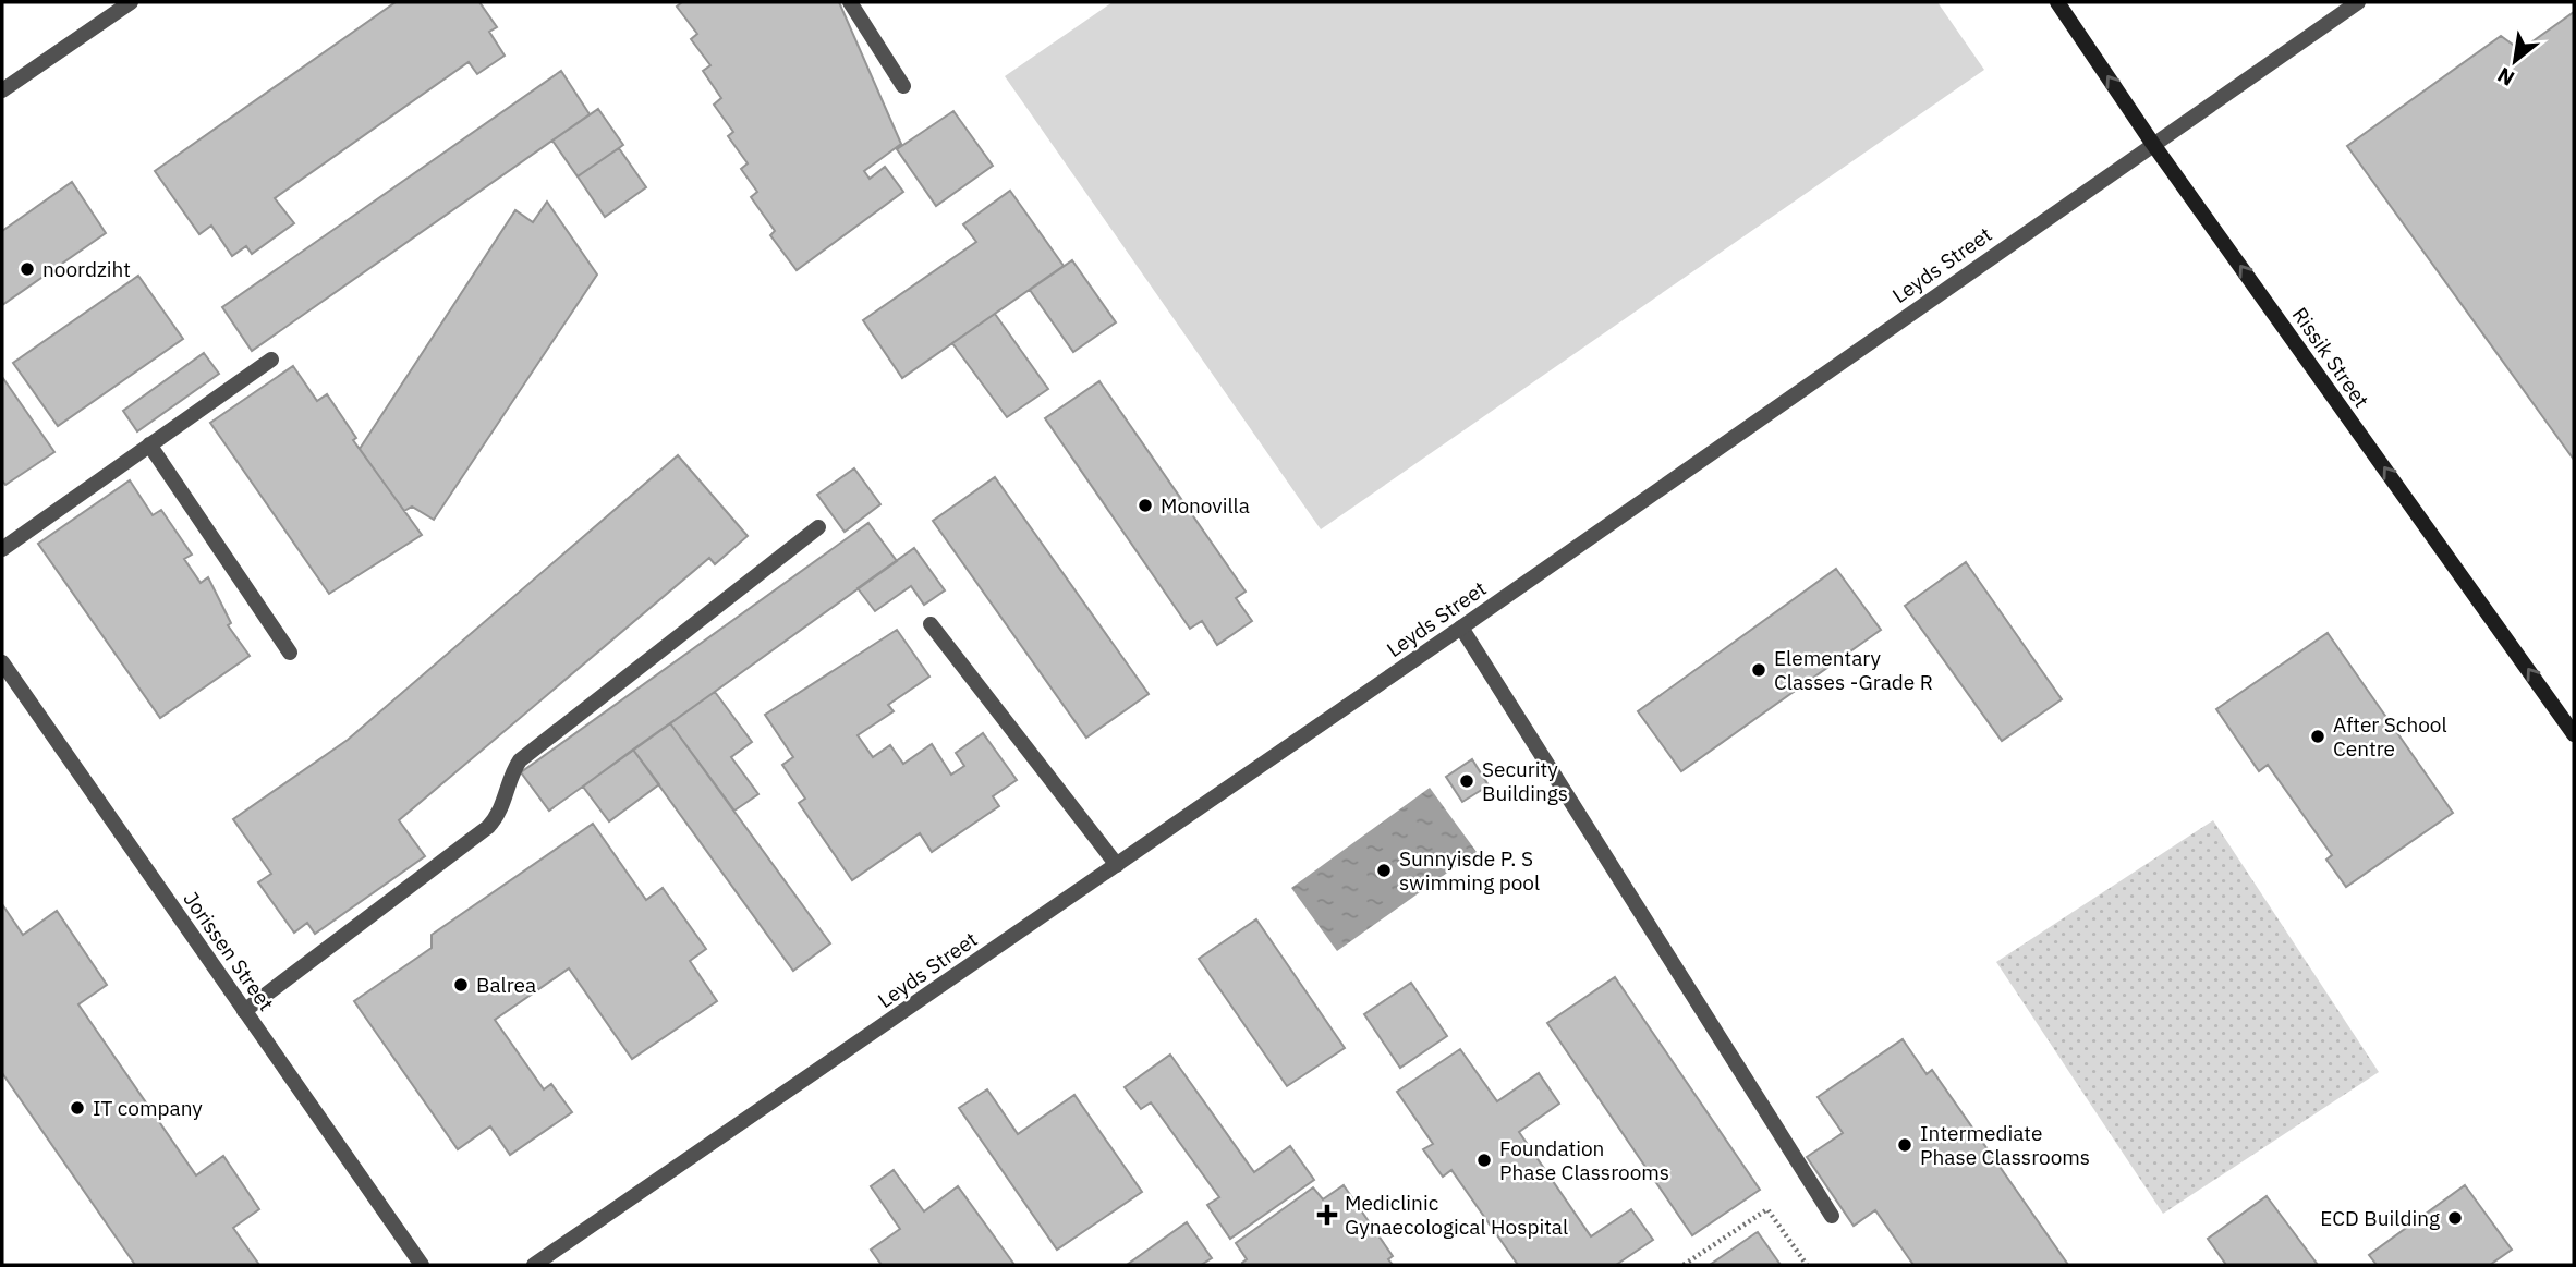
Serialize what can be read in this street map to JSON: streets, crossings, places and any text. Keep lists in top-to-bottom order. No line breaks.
{"streets":{"main road":["Rissik Street"],"street":["Leyds Street","Jorissen Street"]},"crossings":[["Leyds Street","Rissik Street"]],"one_way":["Rissik Street"],"places":{"other":["noordziht","Monovilla","Elementary Classes -Grade R","After School Centre","Security Buildings","Sunnyisde P. S swimming pool","Balrea","IT company","Intermediate Phase Classrooms","Foundation Phase Classrooms","ECD Building"],"health":["Mediclinic Gynaecological Hospital"]},"north":"bottom left"}
